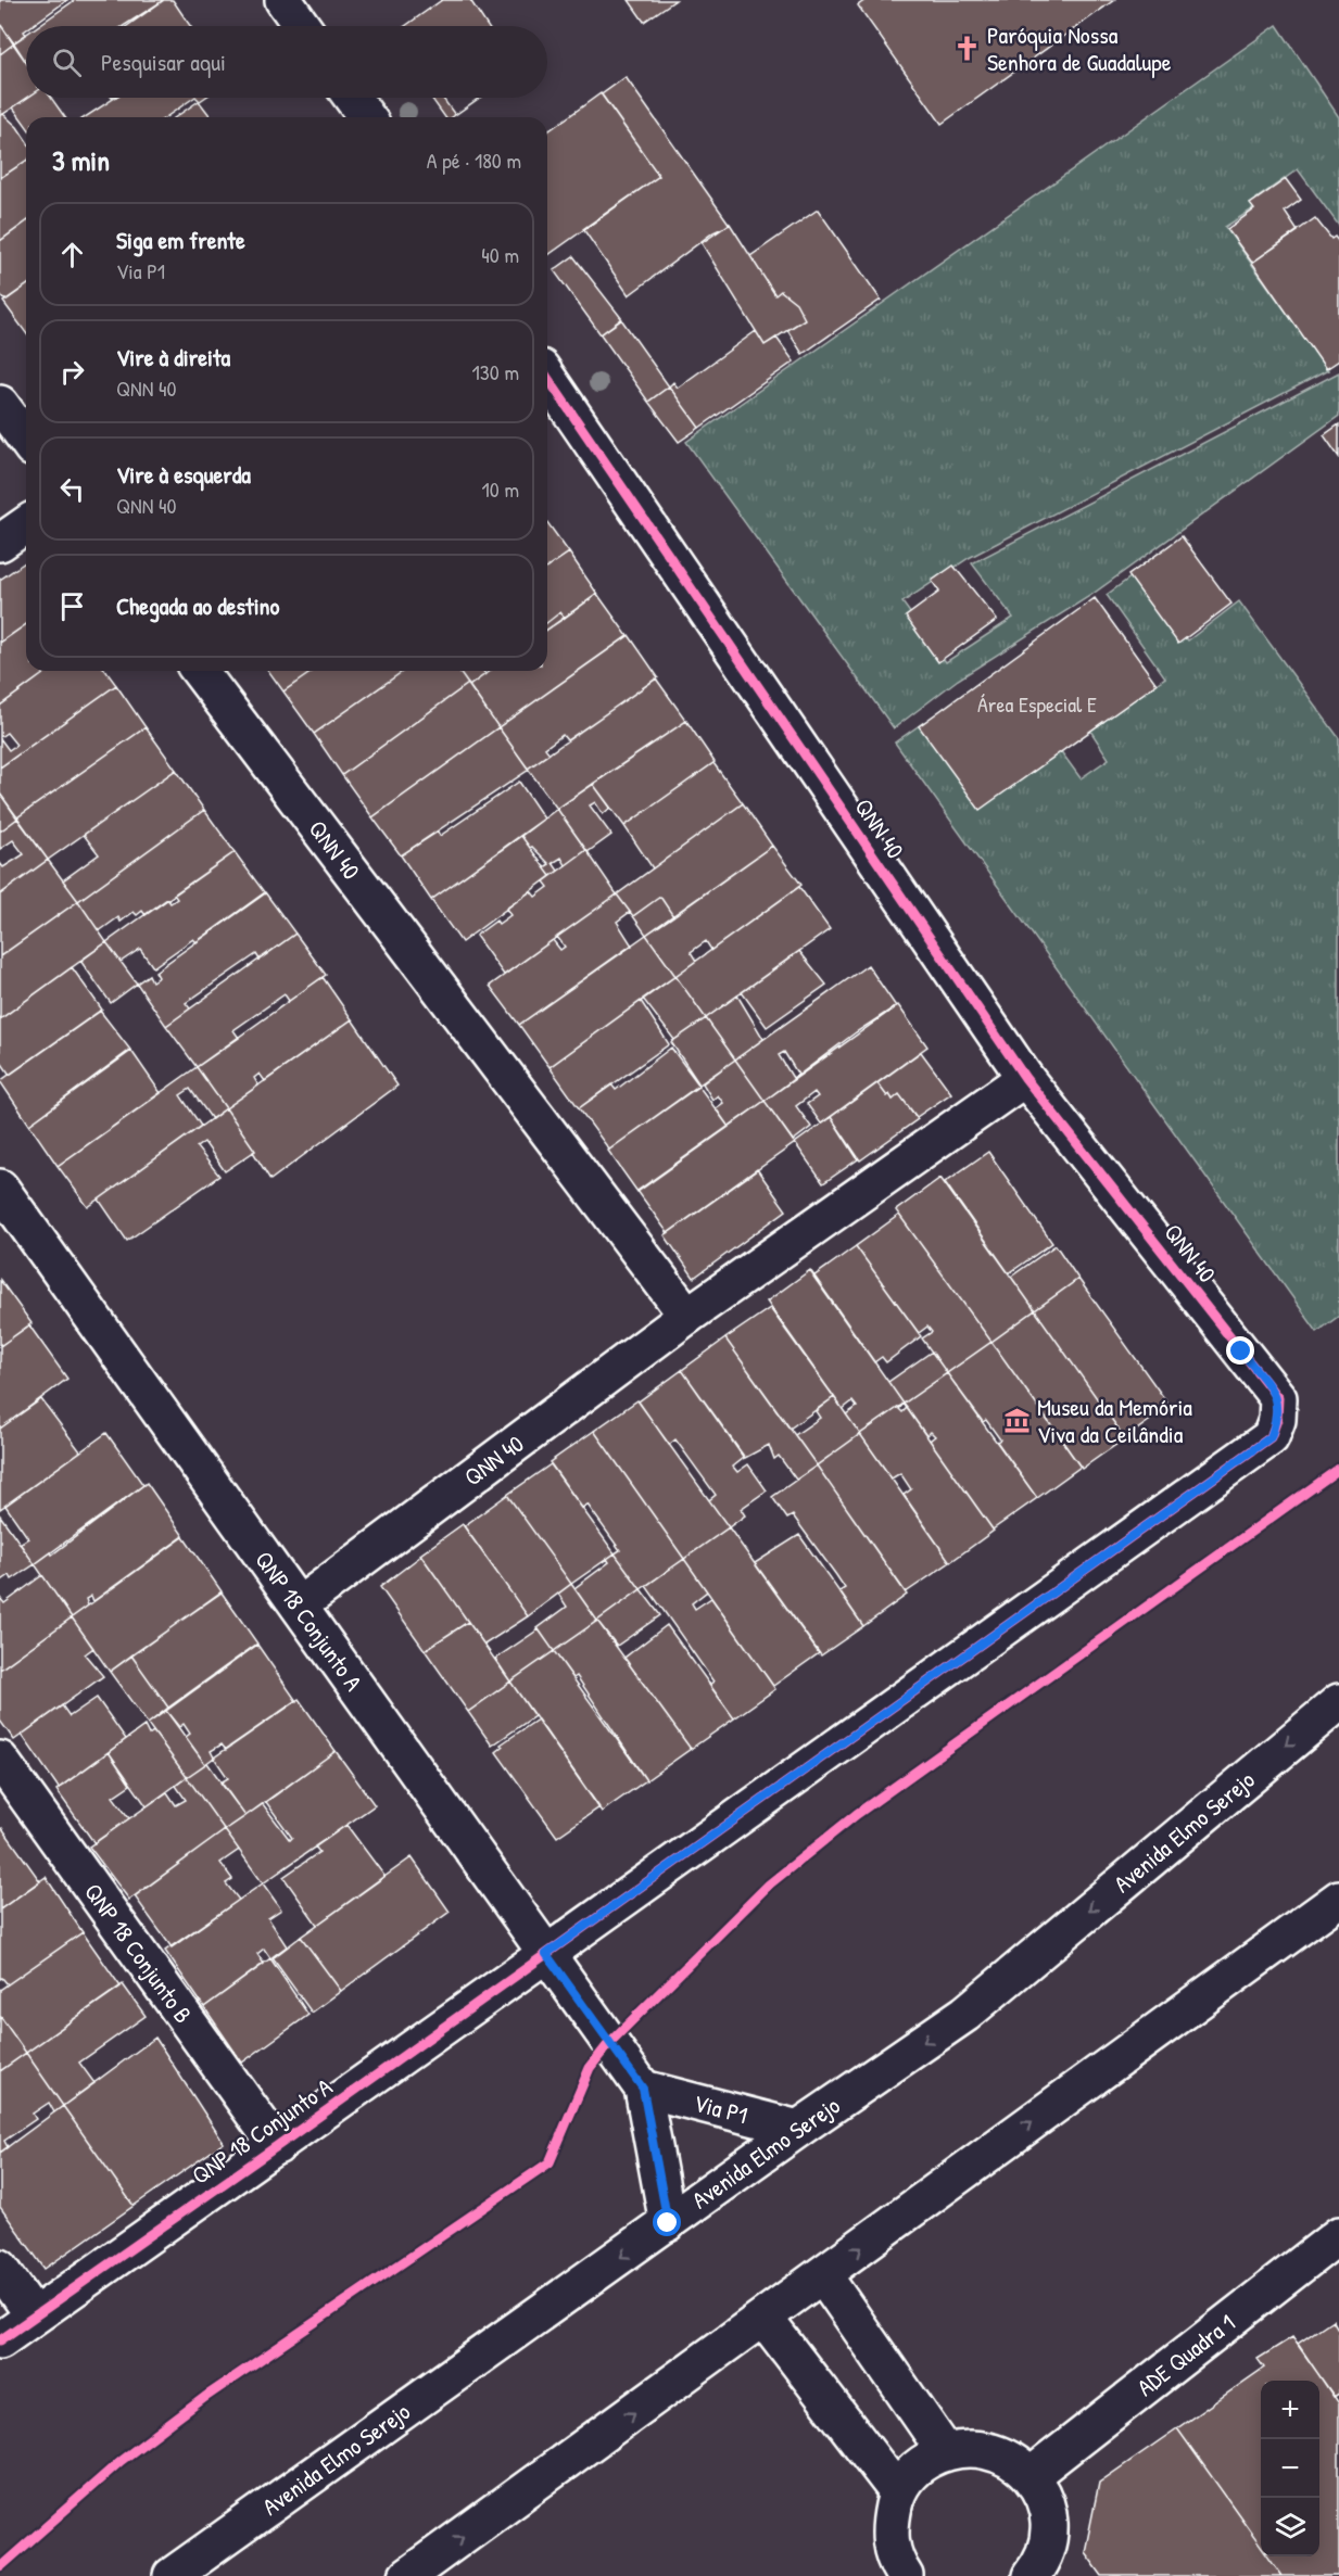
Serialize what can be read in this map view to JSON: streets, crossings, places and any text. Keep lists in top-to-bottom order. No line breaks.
{"streets":{"street":["QNN 40","QNP 18 Conjunto A","Avenida Elmo Serejo","QNP 18 Conjunto B","Via P1","ADE Quadra 1"]},"crossings":[["QNN 40","QNP 18 Conjunto A"],["QNP 18 Conjunto A","QNP 18 Conjunto B"],["Avenida Elmo Serejo","Via P1"]],"places":{"church":["Paróquia Nossa Senhora de Guadalupe"],"museum":["Museu da Memória Viva da Ceilândia"]},"house_numbers":["Área Especial E"],"page":{"search":"Pesquisar aqui","heading":["3 min","A pé · 180 m"],"list":[["Siga em frente","Via P1","40 m"],["Vire à direita","QNN 40","130 m"],["Vire à esquerda","QNN 40","10 m"],"Chegada ao destino"],"map_buttons":["+","−"]}}
